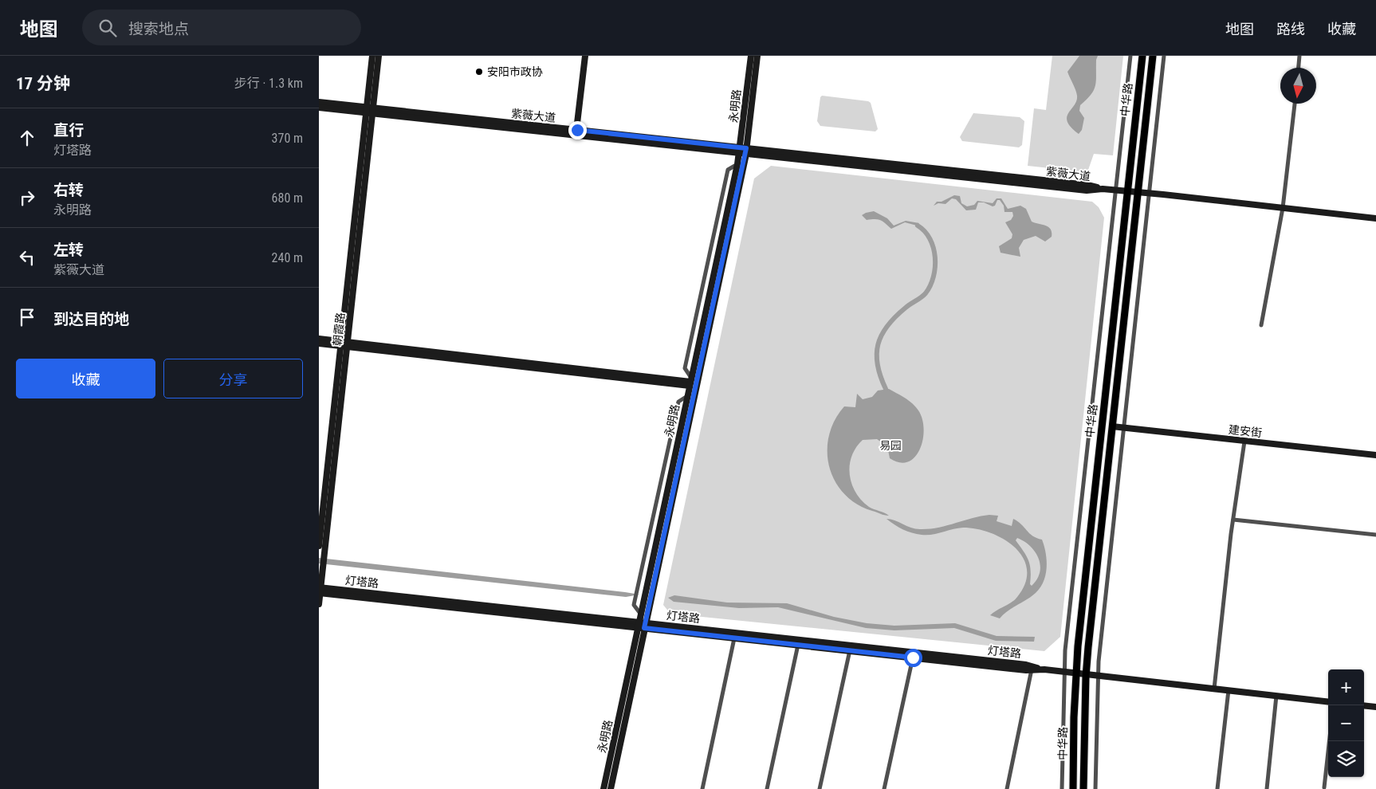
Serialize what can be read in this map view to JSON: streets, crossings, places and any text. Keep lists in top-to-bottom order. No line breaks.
{"streets":{"highway":["中华路"],"street":["永明路","紫薇大道","朝霞路","建安街","灯塔路"]},"crossings":[["中华路","紫薇大道"],["中华路","建安街"],["中华路","灯塔路"],["永明路","紫薇大道"],["永明路","灯塔路"],["紫薇大道","朝霞路"],["朝霞路","灯塔路"]],"parks":["易园"],"places":["安阳市政协"],"north":"bottom","page":{"header":"地图","search":"搜索地点","nav":["地图","路线","收藏"],"heading":["17 分钟","步行 · 1.3 km"],"list":[["直行","灯塔路","370 m"],["右转","永明路","680 m"],["左转","紫薇大道","240 m"],"到达目的地"],"buttons":["收藏","分享"],"map_buttons":["+","−"]}}
